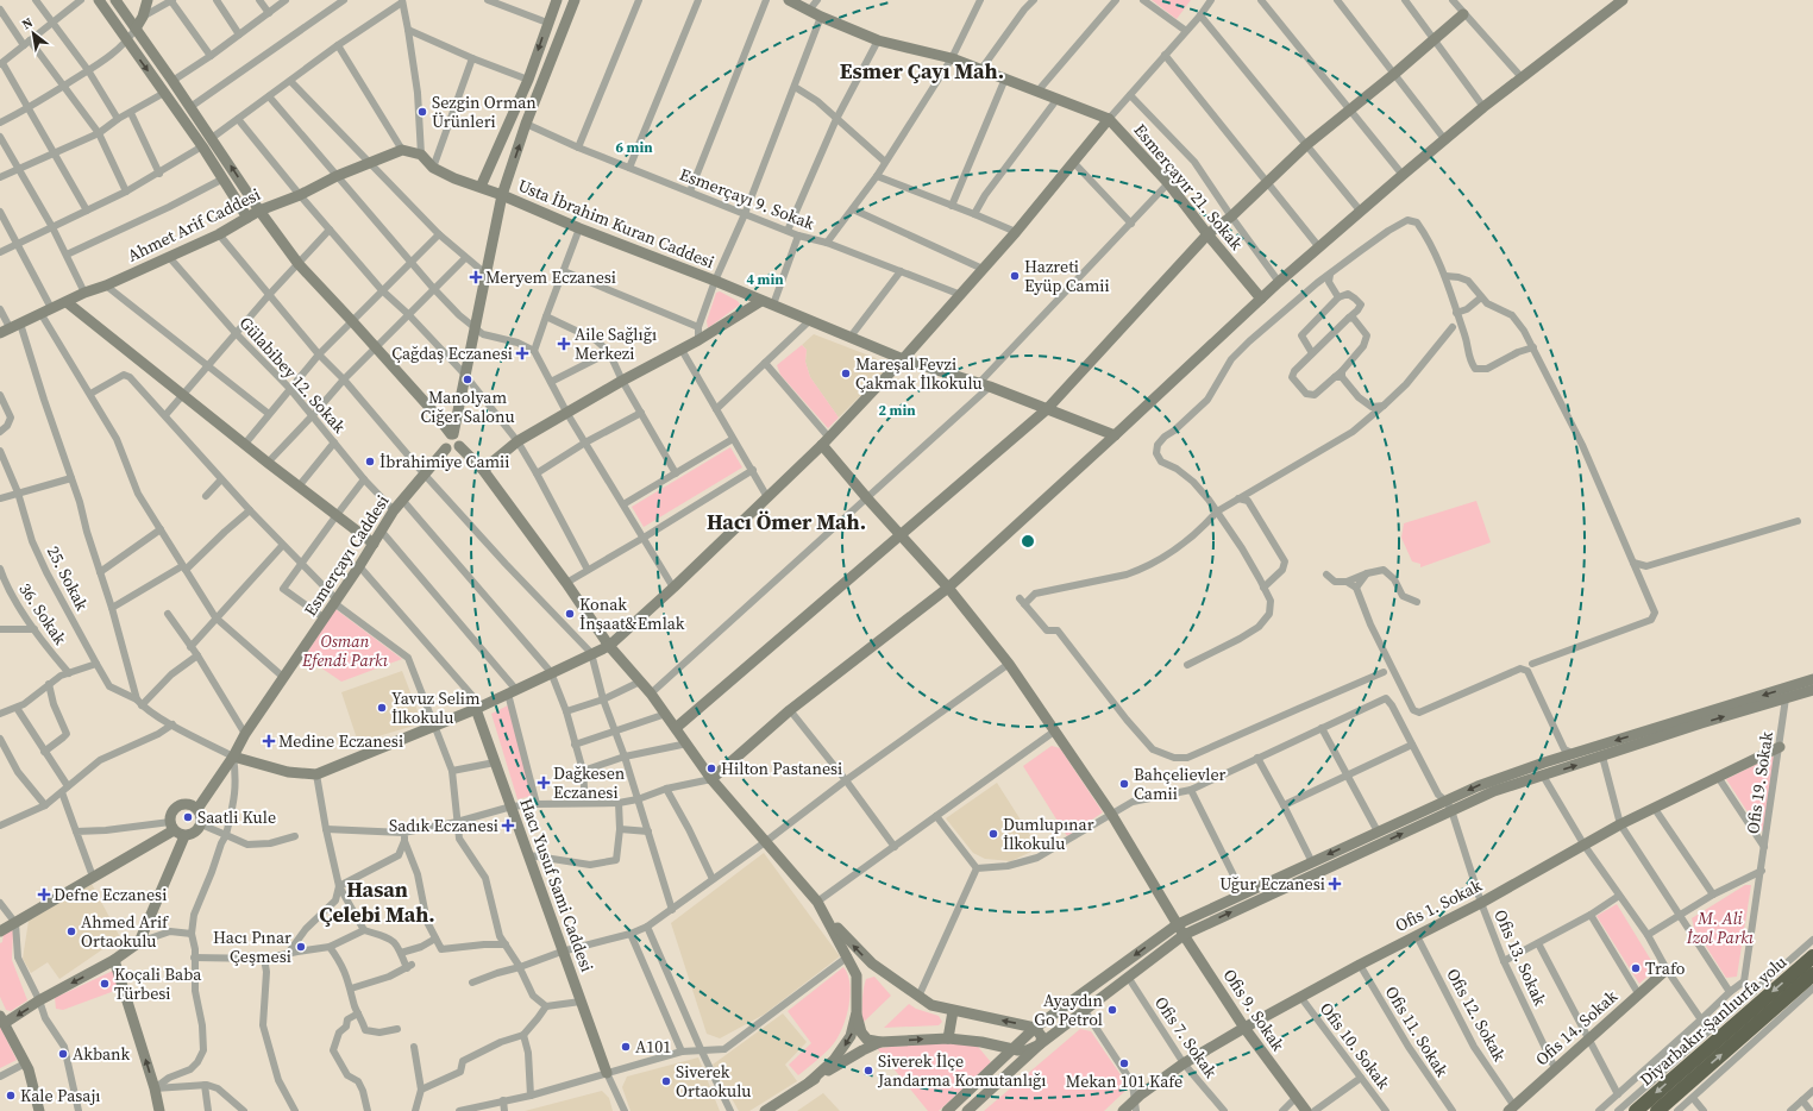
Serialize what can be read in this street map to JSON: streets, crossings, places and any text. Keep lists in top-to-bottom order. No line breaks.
{"streets":{"highway":["Diyarbakır-Şanlıurfa yolu"],"street":["Esmerçayır 21. Sokak","Esmerçayı 9. Sokak","Usta İbrahim Kuran Caddesi","Ahmet Arif Caddesi","Gülabibey 12. Sokak","Esmerçayı Caddesi","25. Sokak","36. Sokak","Ofis 19. Sokak","Hacı Yusuf Sami Caddesi","Ofis 1. Sokak","Ofis 13. Sokak","Ofis 9. Sokak","Ofis 12. Sokak","Ofis 14. Sokak","Ofis 11. Sokak","Ofis 7. Sokak","Ofis 10. Sokak"]},"crossings":[["Ahmet Arif Caddesi","Gülabibey 12. Sokak"],["Gülabibey 12. Sokak","Esmerçayı Caddesi"],["Esmerçayı Caddesi","25. Sokak"],["Ofis 19. Sokak","Ofis 1. Sokak"],["Ofis 1. Sokak","Ofis 13. Sokak"],["Ofis 1. Sokak","Ofis 9. Sokak"],["Ofis 1. Sokak","Ofis 12. Sokak"],["Ofis 1. Sokak","Ofis 11. Sokak"],["Ofis 1. Sokak","Ofis 7. Sokak"],["Ofis 1. Sokak","Ofis 10. Sokak"],["Ofis 13. Sokak","Ofis 14. Sokak"],["Ofis 12. Sokak","Ofis 14. Sokak"]],"districts":["Esmer Çayı Mah.","Hacı Ömer Mah.","Hasan Çelebi Mah."],"parks":["Osman Efendi Parkı","M. Ali İzol Parkı"],"places":{"other":["Sezgin Orman Ürünleri","Hazreti Eyüp Camii","Mareşal Fevzi Çakmak İlkokulu","Manolyam Ciğer Salonu","İbrahimiye Camii","Konak İnşaat&Emlak","Yavuz Selim İlkokulu","Hilton Pastanesi","Bahçelievler Camii","Saatli Kule","Dumlupınar İlkokulu","Ahmed Arif Ortaokulu","Hacı Pınar Çeşmesi","Trafo","Koçali Baba Türbesi","Ayaydın Go Petrol","A101","Akbank","Mekan 101 Kafe","Siverek İlçe Jandarma Komutanlığı","Siverek Ortaokulu","Kale Pasajı"],"health":["Meryem Eczanesi","Aile Sağlığı Merkezi","Çağdaş Eczanesi","Medine Eczanesi","Dağkesen Eczanesi","Sadık Eczanesi","Uğur Eczanesi","Defne Eczanesi"]},"north":"top left","rings":["6 min","4 min","2 min"]}
